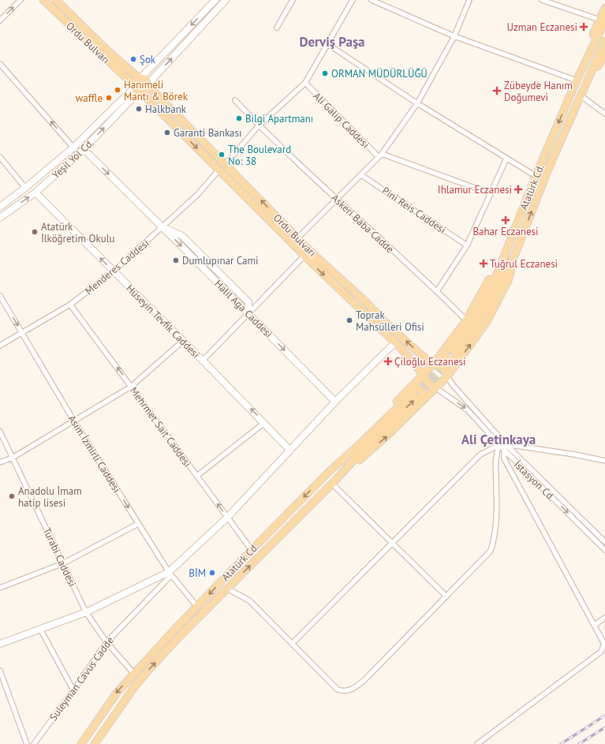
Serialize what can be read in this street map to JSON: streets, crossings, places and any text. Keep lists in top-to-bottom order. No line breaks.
{"streets":{"main road":["Ordu Bulvarı","Atatürk Cd."],"street":["Ali Galip Caddesi","Yeşil Yol Cd.","Pini Reis Caddesi","Askeri Baba Cadde","Menderes Caddesi","Halil Aga Caddesi","Hüseyin Tevfik Caddesi","Mehrmet Sait Caddesi","Asım İzmirli Caddesi","İstasyon Cd.","Turabi Caddesi","Suleyman Cavus Cadde"]},"crossings":[["Ordu Bulvarı","Yeşil Yol Cd."],["Ordu Bulvarı","Menderes Caddesi"],["Ordu Bulvarı","İstasyon Cd."],["Yeşil Yol Cd.","Halil Aga Caddesi"],["Yeşil Yol Cd.","Hüseyin Tevfik Caddesi"],["Atatürk Cd.","Mehrmet Sait Caddesi"],["Atatürk Cd.","Asım İzmirli Caddesi"],["Atatürk Cd.","Turabi Caddesi"],["Menderes Caddesi","Halil Aga Caddesi"],["Menderes Caddesi","Hüseyin Tevfik Caddesi"],["Menderes Caddesi","Mehrmet Sait Caddesi"],["Menderes Caddesi","Asım İzmirli Caddesi"],["Asım İzmirli Caddesi","Suleyman Cavus Cadde"],["Turabi Caddesi","Suleyman Cavus Cadde"]],"one_way":["Halil Aga Caddesi","Hüseyin Tevfik Caddesi","Mehrmet Sait Caddesi","Asım İzmirli Caddesi"],"districts":["Derviş Paşa","Ali Çetinkaya"],"places":{"health":["Uzman Eczanesi","Zübeyde Hanım Doğumevi","Ihlamur Eczanesi","Bahar Eczanesi","Tuğrul Eczanesi","Çiloğlu Eczanesi"],"other":["Şok","ORMAN MÜDÜRLÜĞÜ","Hanımeli Mantı & Börek","waffle","Halkbank","Bilgi Apartmanı","Garanti Bankası","The Boulevard No: 38","Atatürk İlköğretim Okulu","Dumlupınar Cami","Toprak Mahsülleri Ofisi","Anadolu İmam hatip lisesi","BİM"]}}
